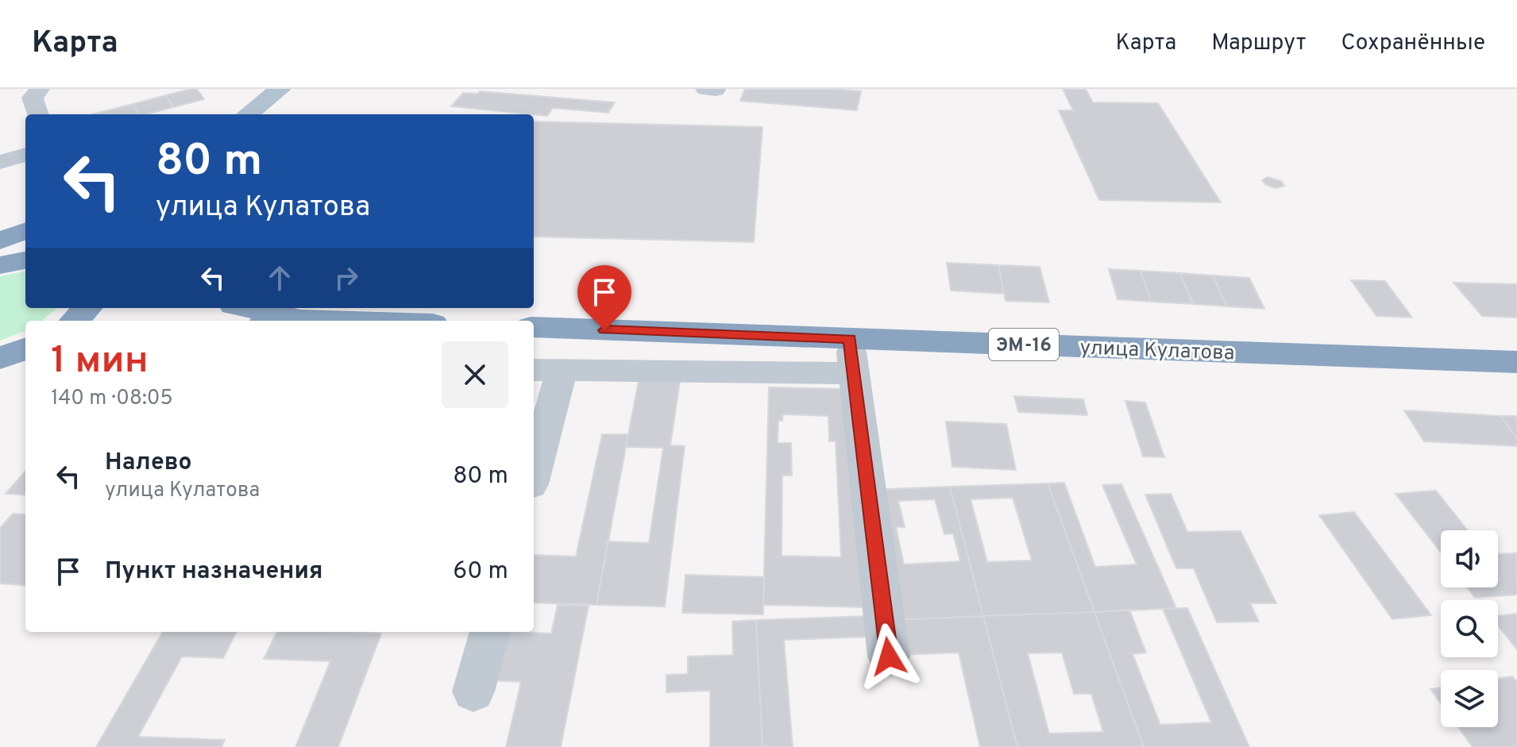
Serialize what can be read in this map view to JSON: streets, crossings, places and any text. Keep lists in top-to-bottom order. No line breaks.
{"streets":{"highway":["ЭМ-16","улица Кулатова"]},"page":{"header":"Карта","nav":["Карта","Маршрут","Сохранённые"],"turn":["80 m","улица Кулатова"],"heading":["1 мин","140 m · 08:05"],"list":[{"name":"Налево","note":"улица Кулатова","value":"80 m"},{"name":"Пункт назначения","value":"60 m"}]}}
